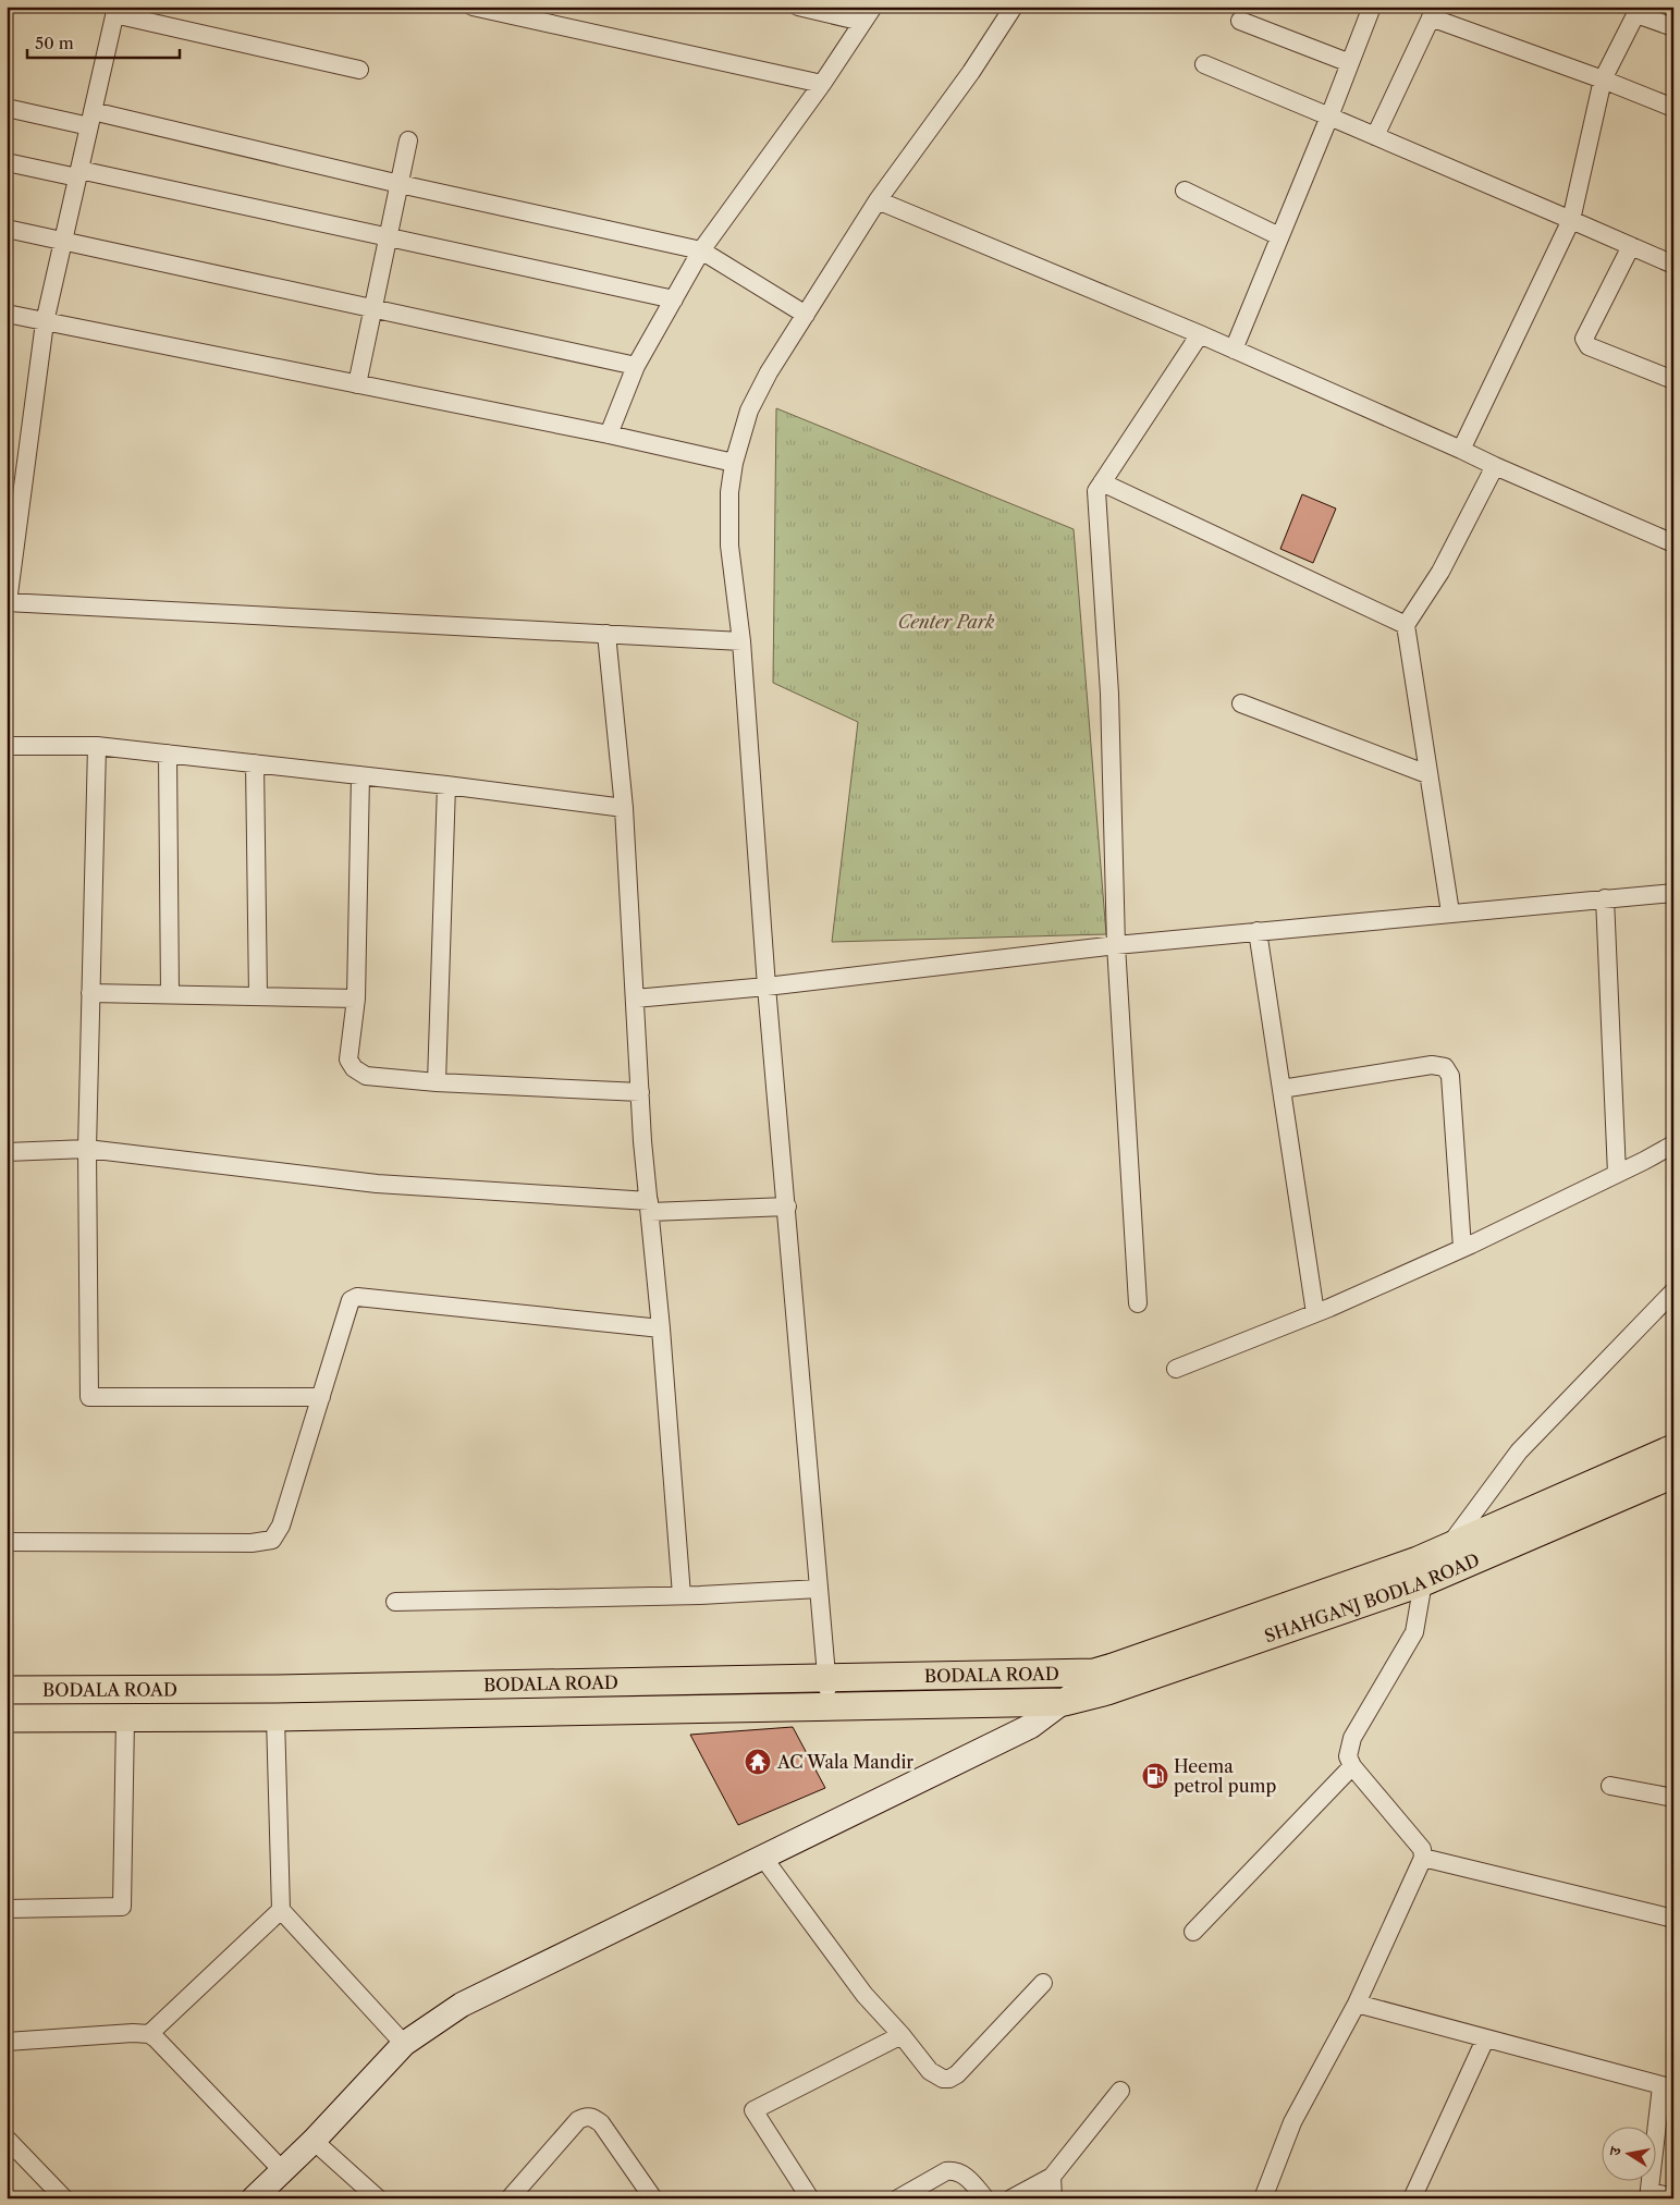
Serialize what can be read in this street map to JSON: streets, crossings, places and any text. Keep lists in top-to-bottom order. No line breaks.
{"streets":{"main road":["SHAHGANJ BODLA ROAD","BODALA ROAD"]},"crossings":[["SHAHGANJ BODLA ROAD","BODALA ROAD"]],"parks":["Center Park"],"places":{"temple":["AC Wala Mandir"],"fuel station":["Heema petrol pump"]},"scale_bar":"50 m","north":"left"}
